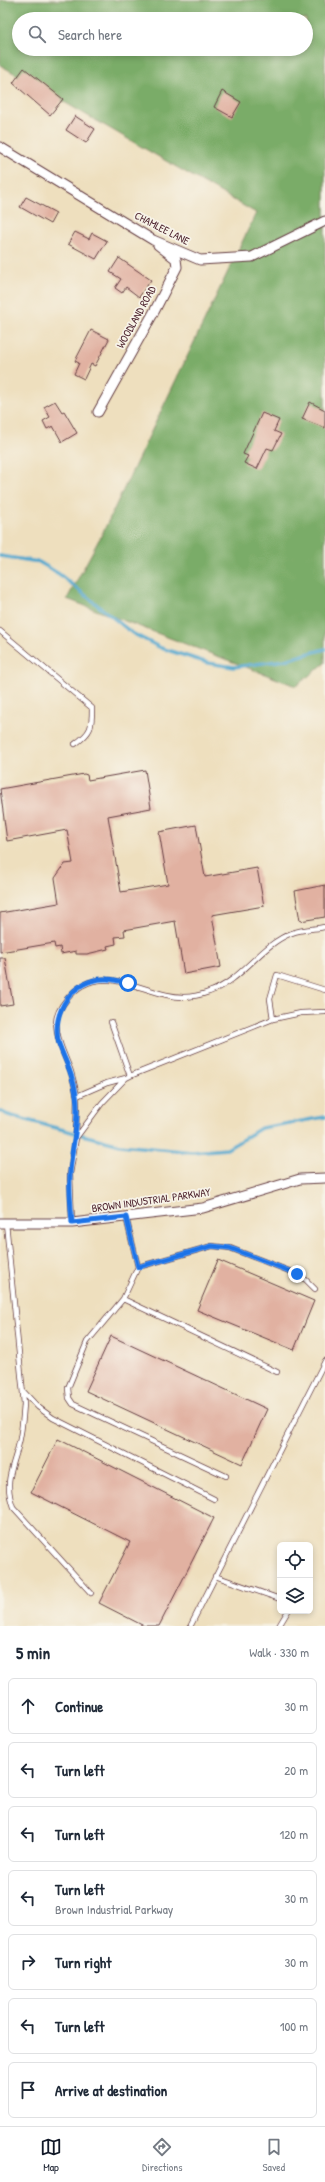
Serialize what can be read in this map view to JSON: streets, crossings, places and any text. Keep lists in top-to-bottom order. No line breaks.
{"streets":{"street":["CHAMLEE LANE","WOODLAND ROAD","BROWN INDUSTRIAL PARKWAY"]},"crossings":[["CHAMLEE LANE","WOODLAND ROAD"]],"page":{"search":"Search here","heading":["5 min","Walk · 330 m"],"list":[["Continue","30 m"],["Turn left","20 m"],["Turn left","120 m"],["Turn left","Brown Industrial Parkway","30 m"],["Turn right","30 m"],["Turn left","100 m"],"Arrive at destination"],"nav":["Map","Directions","Saved"]}}
